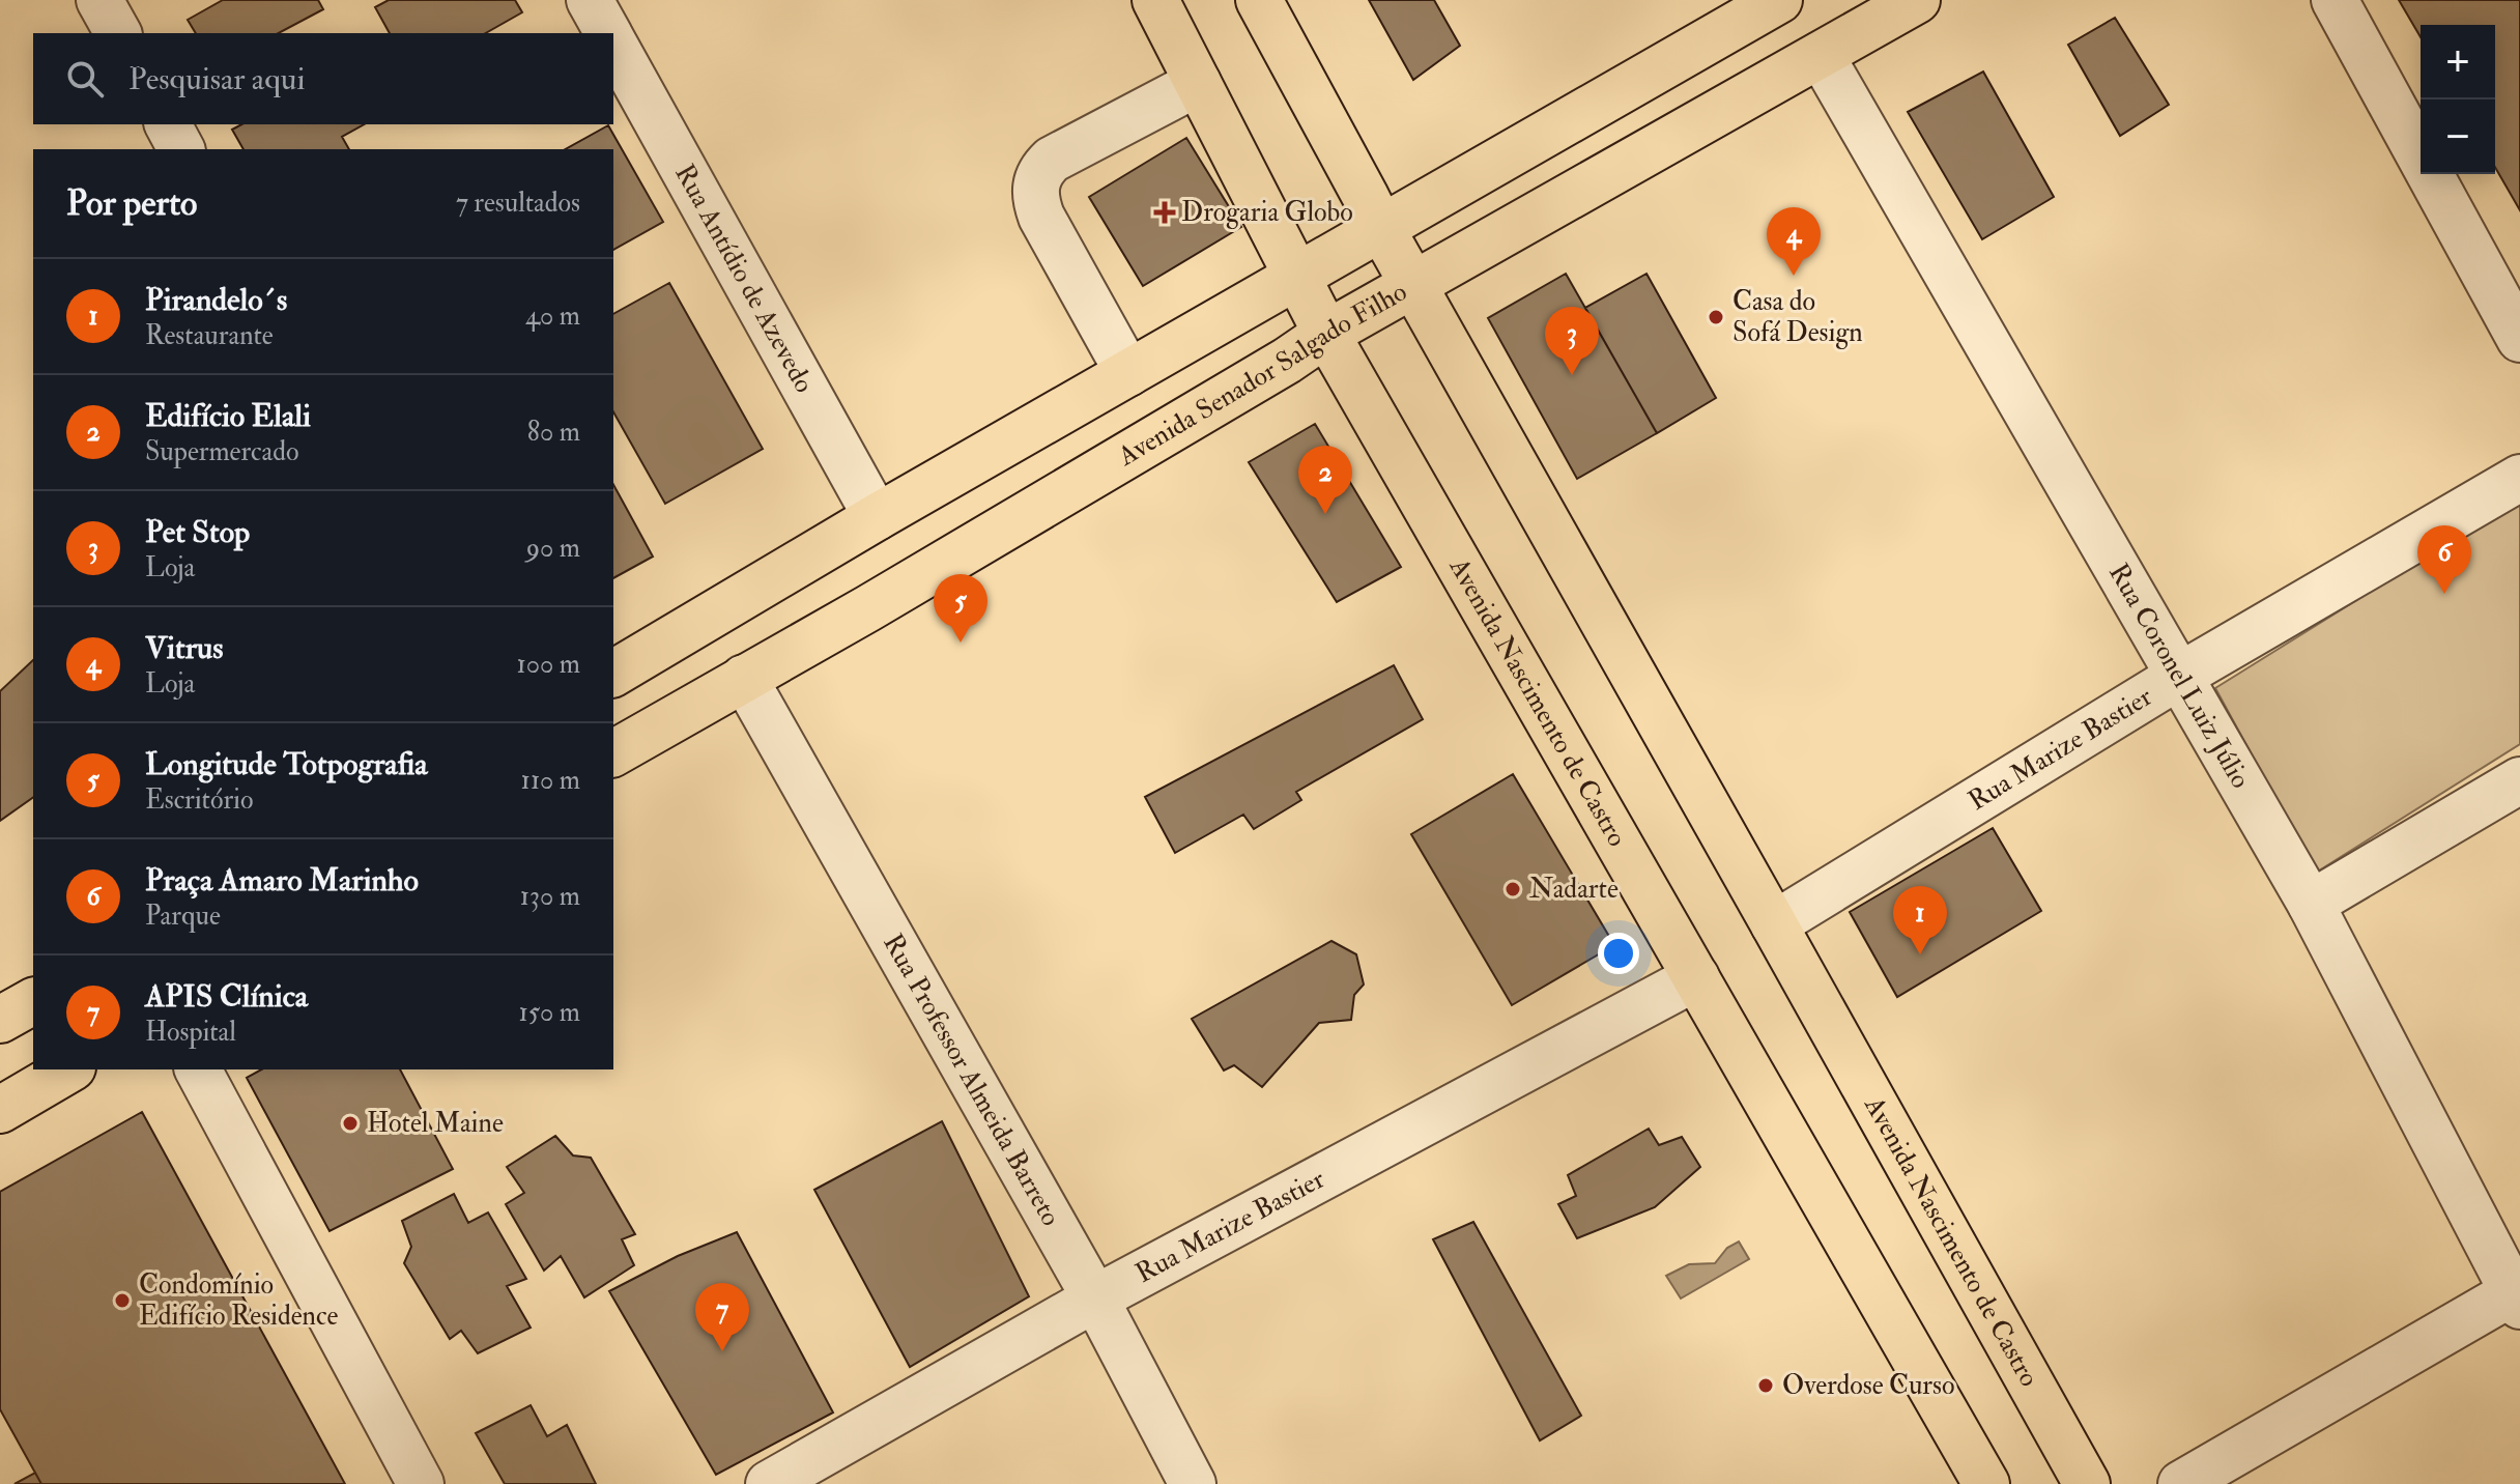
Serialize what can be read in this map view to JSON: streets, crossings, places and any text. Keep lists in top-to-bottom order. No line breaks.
{"streets":{"main road":["Avenida Senador Salgado Filho","Avenida Nascimento de Castro"],"street":["Rua Antídio de Azevedo","Rua Coronel Luiz Júlio","Rua Marize Bastier","Rua Professor Almeida Barreto"]},"crossings":[["Avenida Senador Salgado Filho","Rua Coronel Luiz Júlio"],["Avenida Senador Salgado Filho","Avenida Nascimento de Castro"],["Avenida Senador Salgado Filho","Rua Professor Almeida Barreto"],["Rua Coronel Luiz Júlio","Rua Marize Bastier"],["Avenida Nascimento de Castro","Rua Marize Bastier"],["Rua Marize Bastier","Rua Professor Almeida Barreto"]],"places":{"health":["Drogaria Globo"],"other":["Casa do Sofá Design","Nadarte","Hotel Maine","Condomínio Edifício Residence","Overdose Curso"]},"page":{"map_buttons":["+","−"],"search":"Pesquisar aqui","heading":["Por perto","7 resultados"],"pins":["4","3","2","6","5","1","7"],"list":[{"mark":"1","name":"Pirandelo´s","note":"Restaurante","value":"40 m"},{"mark":"2","name":"Edifício Elali","note":"Supermercado","value":"80 m"},{"mark":"3","name":"Pet Stop","note":"Loja","value":"90 m"},{"mark":"4","name":"Vitrus","note":"Loja","value":"100 m"},{"mark":"5","name":"Longitude Totpografia","note":"Escritório","value":"110 m"},{"mark":"6","name":"Praça Amaro Marinho","note":"Parque","value":"130 m"},{"mark":"7","name":"APIS Clínica","note":"Hospital","value":"150 m"}]}}
